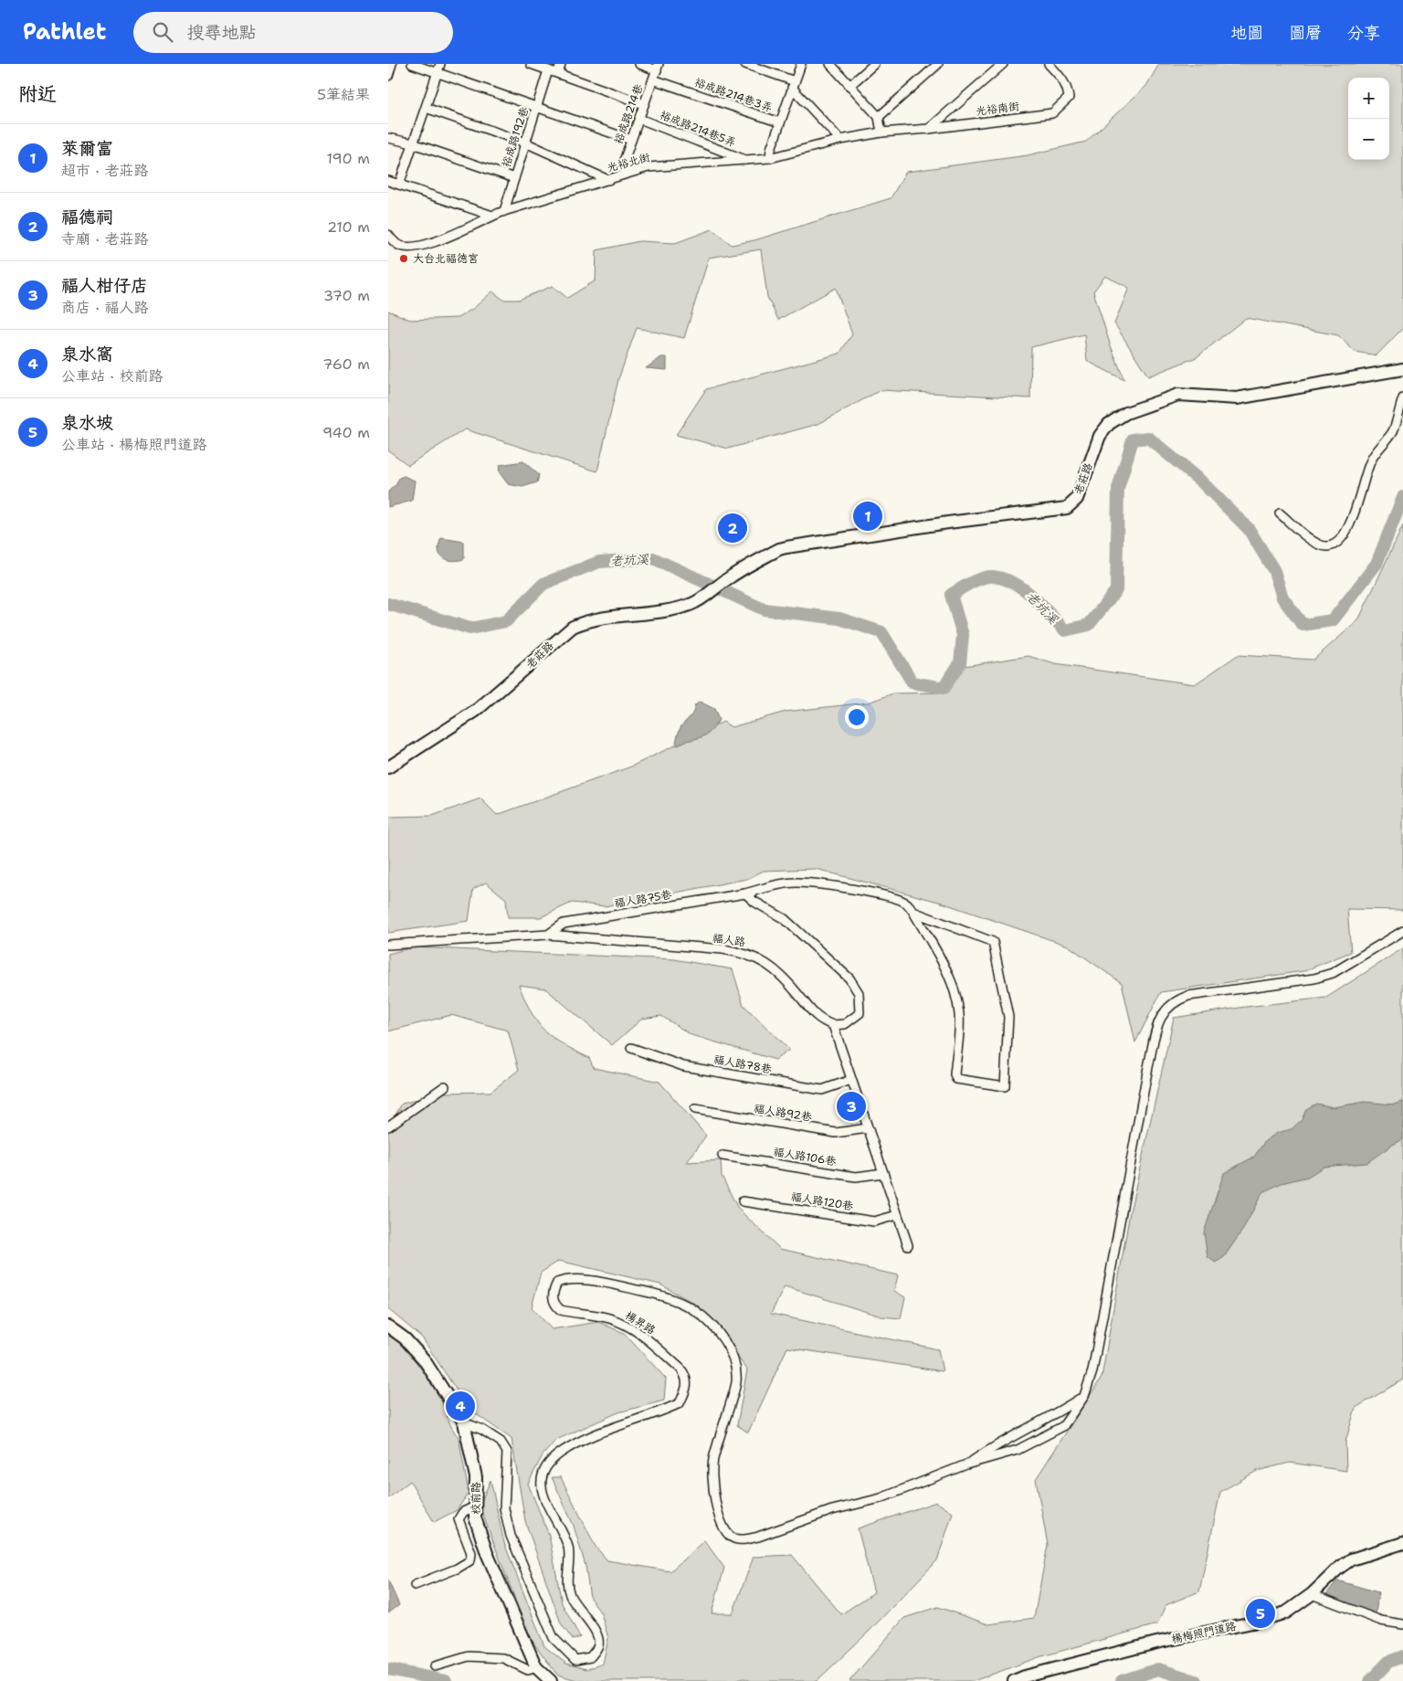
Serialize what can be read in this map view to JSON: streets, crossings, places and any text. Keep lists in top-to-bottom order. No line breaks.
{"streets":{"street":["裕成路214巷3弄","光裕南街","裕成路214巷","裕成路214巷5弄","裕成路192巷","光裕北街","老莊路","福人路75巷","福人路","福人路78巷","福人路92巷","福人路106巷","福人路120巷","楊昇路","校前路","楊梅照門道路"]},"crossings":[["裕成路214巷3弄","裕成路214巷"],["光裕南街","光裕北街"],["裕成路214巷","裕成路214巷5弄"],["裕成路214巷","光裕北街"],["裕成路214巷5弄","光裕北街"],["裕成路192巷","光裕北街"],["福人路75巷","福人路"],["楊昇路","校前路"]],"water":["老坑溪"],"places":["大台北福德宮"],"page":{"header":"Pathlet","search":"搜尋地點","nav":["地圖","圖層","分享"],"heading":["附近","5筆結果"],"map_buttons":["+","−"],"list":[{"mark":"1","name":"萊爾富","note":"超市 · 老莊路","value":"190 m"},{"mark":"2","name":"福德祠","note":"寺廟 · 老莊路","value":"210 m"},{"mark":"3","name":"福人柑仔店","note":"商店 · 福人路","value":"370 m"},{"mark":"4","name":"泉水窩","note":"公車站 · 校前路","value":"760 m"},{"mark":"5","name":"泉水坡","note":"公車站 · 楊梅照門道路","value":"940 m"}],"pins":["1","2","3","4","5"]}}
